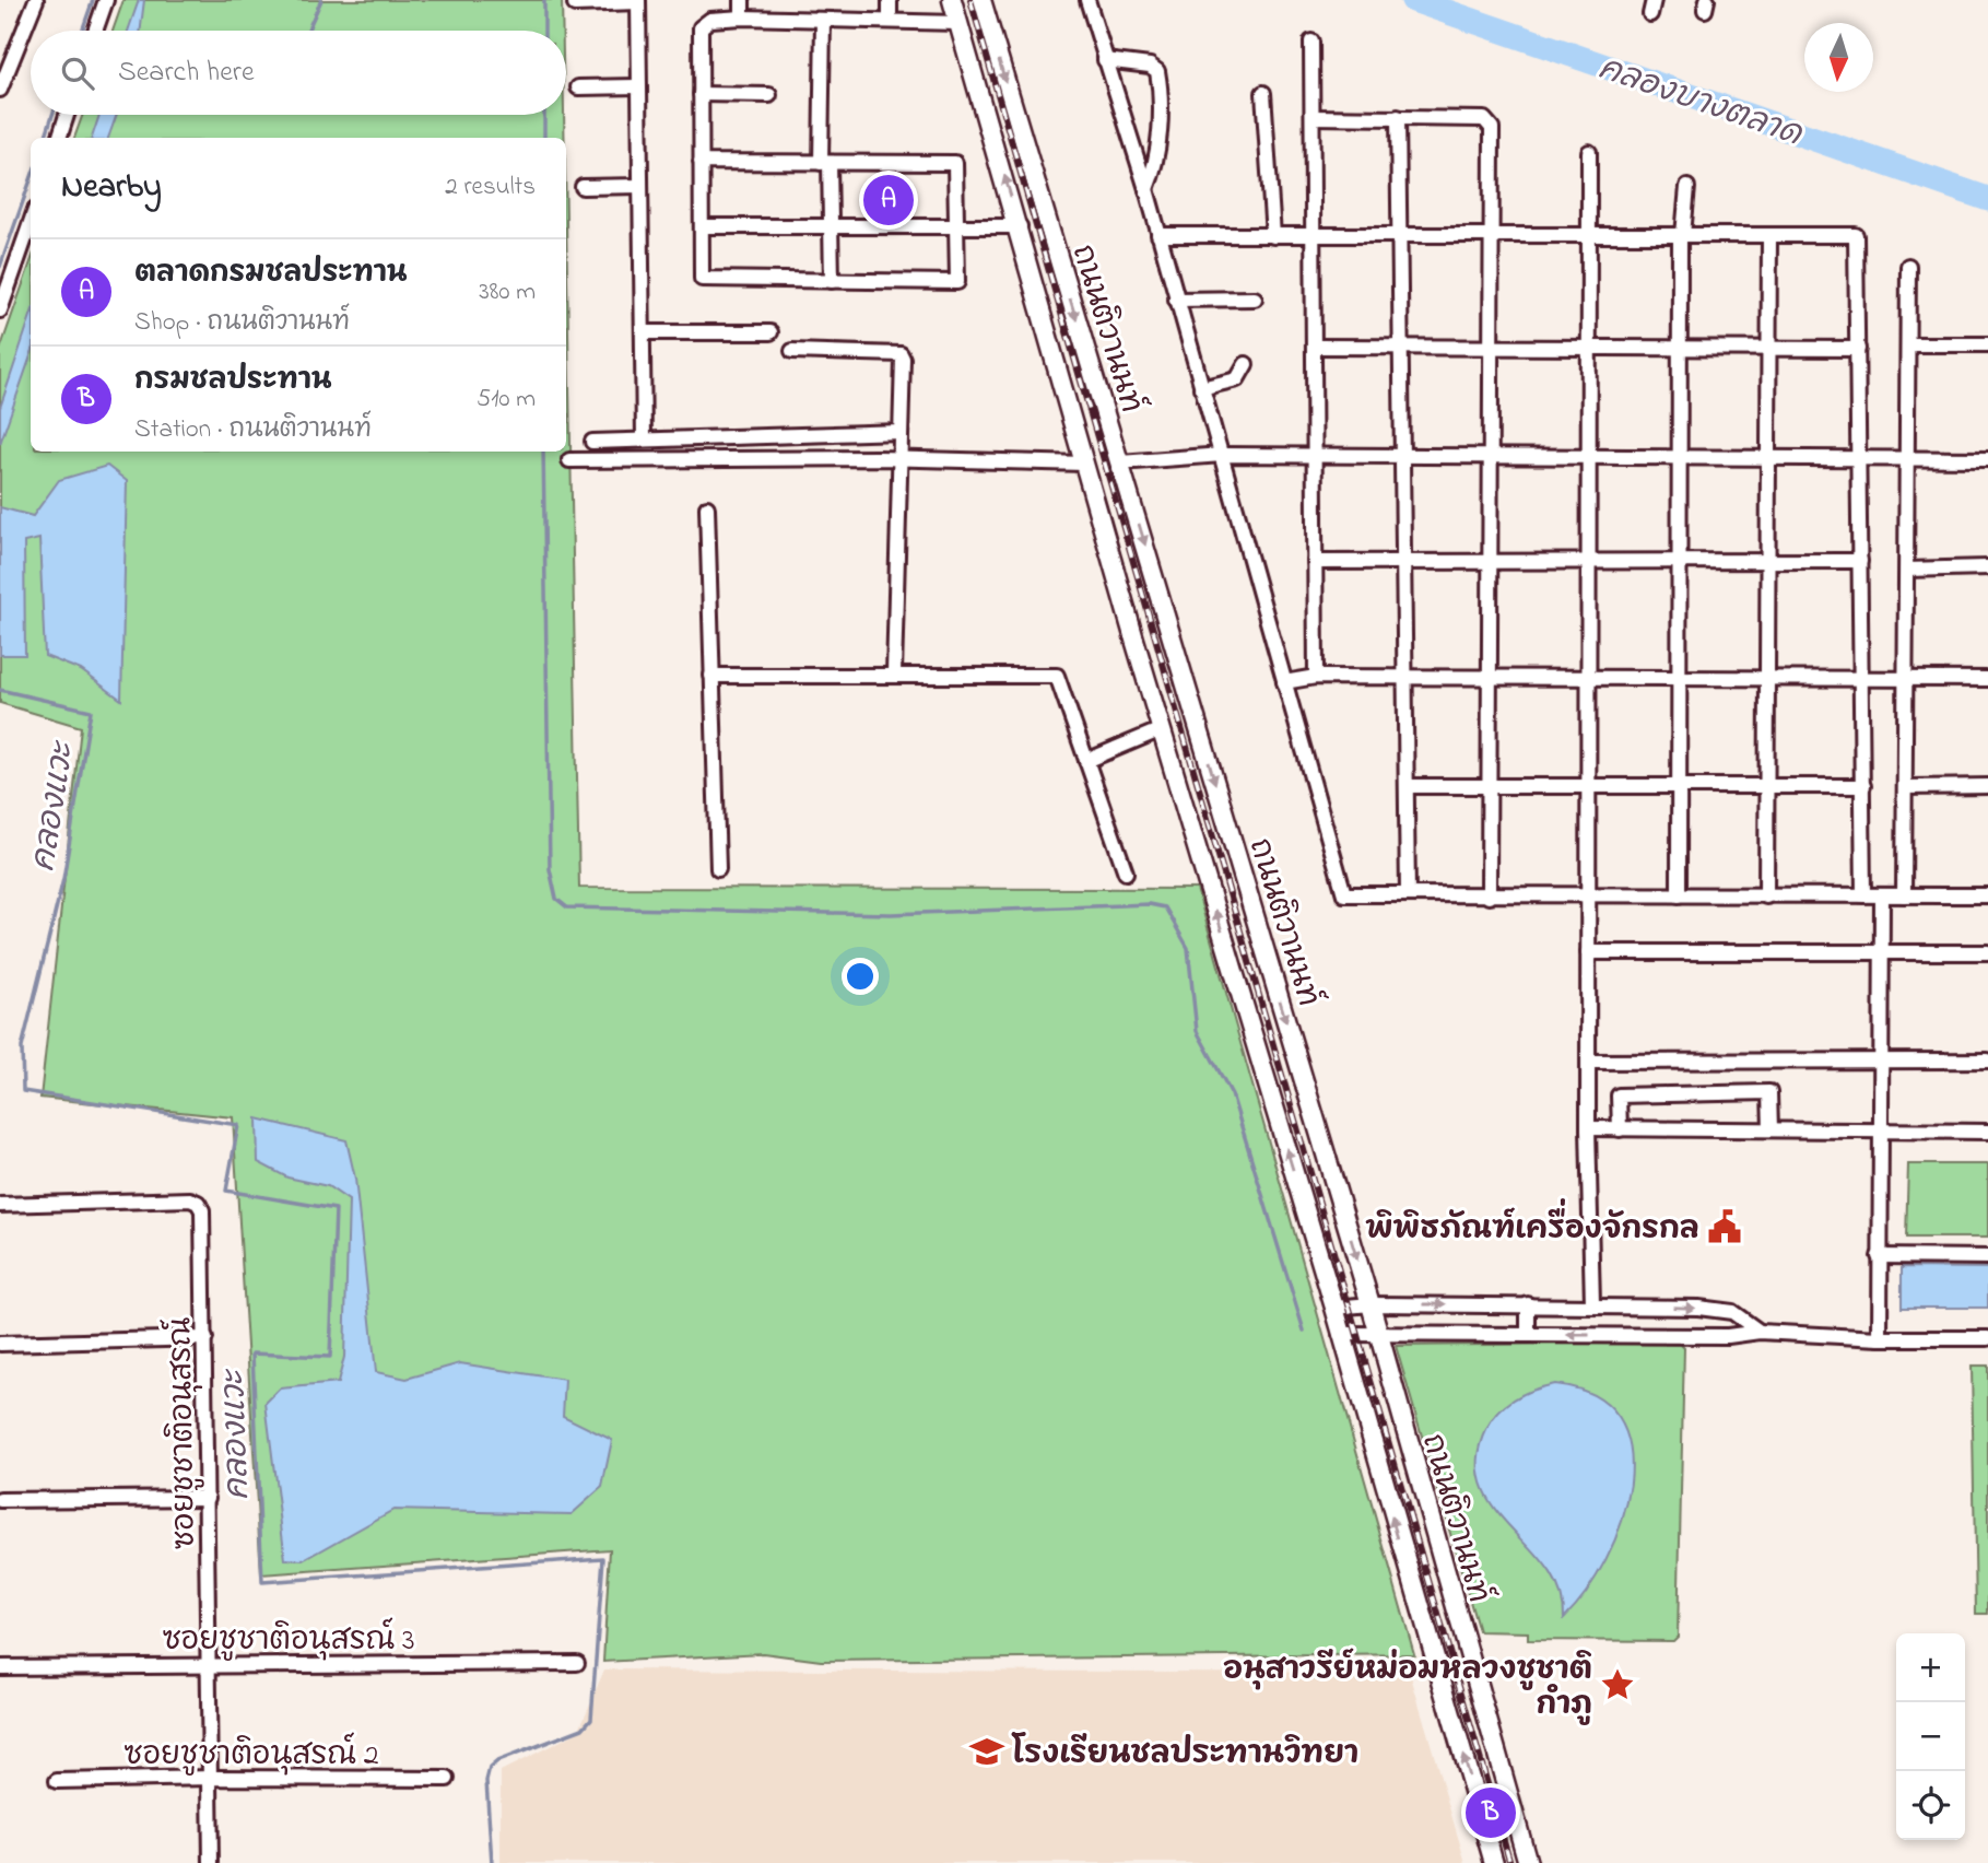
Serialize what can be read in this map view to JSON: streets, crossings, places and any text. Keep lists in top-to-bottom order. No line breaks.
{"streets":{"main road":["ถนนติวานนท์"],"street":["ซอยชูชาติอนุสรณ์","ซอยชูชาติอนุสรณ์ 3","ซอยชูชาติอนุสรณ์ 2"]},"crossings":[["ซอยชูชาติอนุสรณ์","ซอยชูชาติอนุสรณ์ 3"],["ซอยชูชาติอนุสรณ์","ซอยชูชาติอนุสรณ์ 2"]],"water":["คลองบางตลาด","คลองแวะ"],"places":{"public building":["พิพิธภัณฑ์เครื่องจักรกล"],"place":["อนุสาวรีย์หม่อมหลวงชูชาติ กำภู"],"school or university":["โรงเรียนชลประทานวิทยา"]},"north":"bottom","page":{"search":"Search here","heading":["Nearby","2 results"],"pins":["A","B"],"list":[{"mark":"A","name":"ตลาดกรมชลประทาน","note":"Shop · ถนนติวานนท์","value":"380 m"},{"mark":"B","name":"กรมชลประทาน","note":"Station · ถนนติวานนท์","value":"510 m"}],"map_buttons":["+","−"]}}
